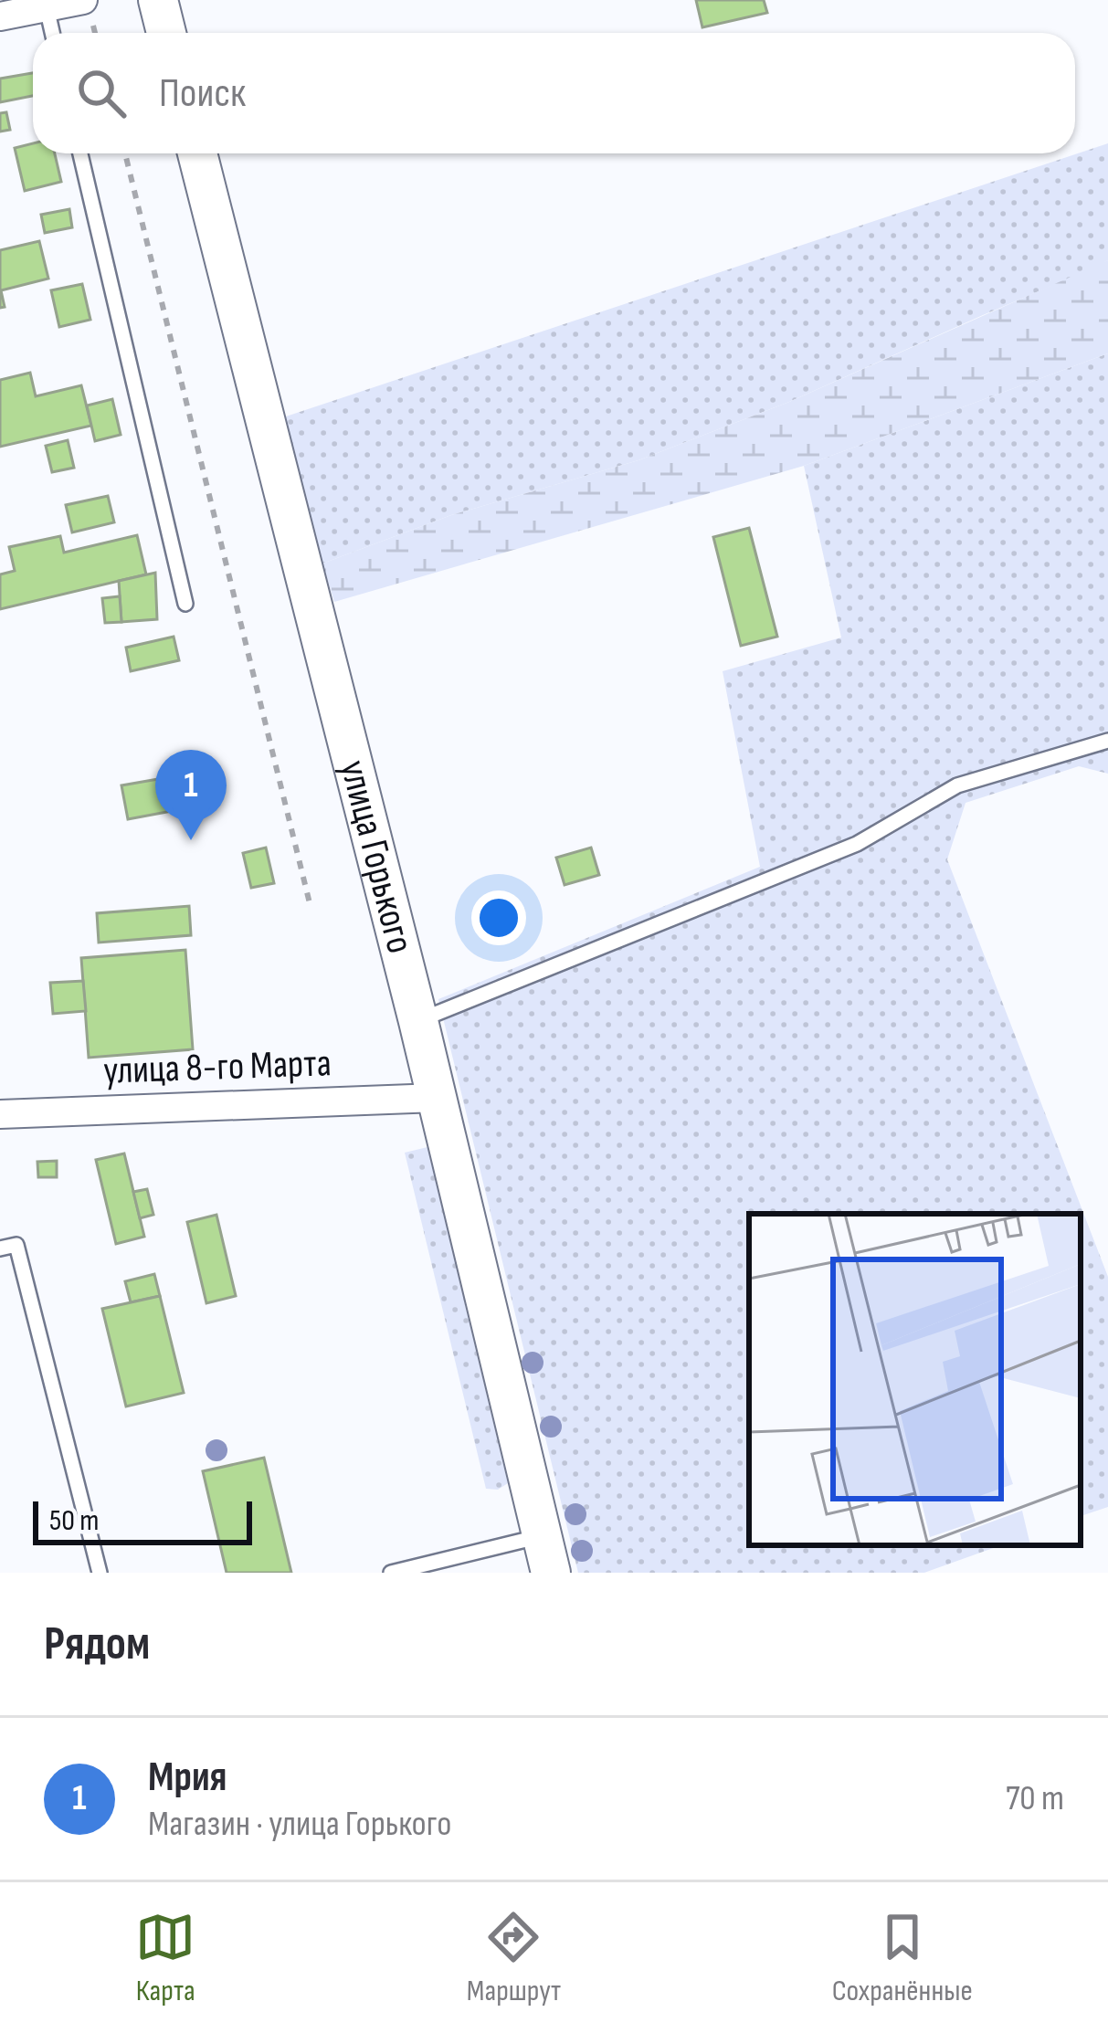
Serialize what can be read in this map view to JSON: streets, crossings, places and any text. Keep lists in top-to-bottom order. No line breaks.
{"streets":{"main road":["улица Горького"],"street":["улица 8-го Марта"]},"crossings":[["улица Горького","улица 8-го Марта"]],"scale_bar":"50 m","page":{"search":"Поиск","pins":"1","scale":"50 m","heading":"Рядом","list":[{"mark":"1","name":"Мрия","note":"Магазин · улица Горького","value":"70 m"}],"nav":["Карта","Маршрут","Сохранённые"]}}
